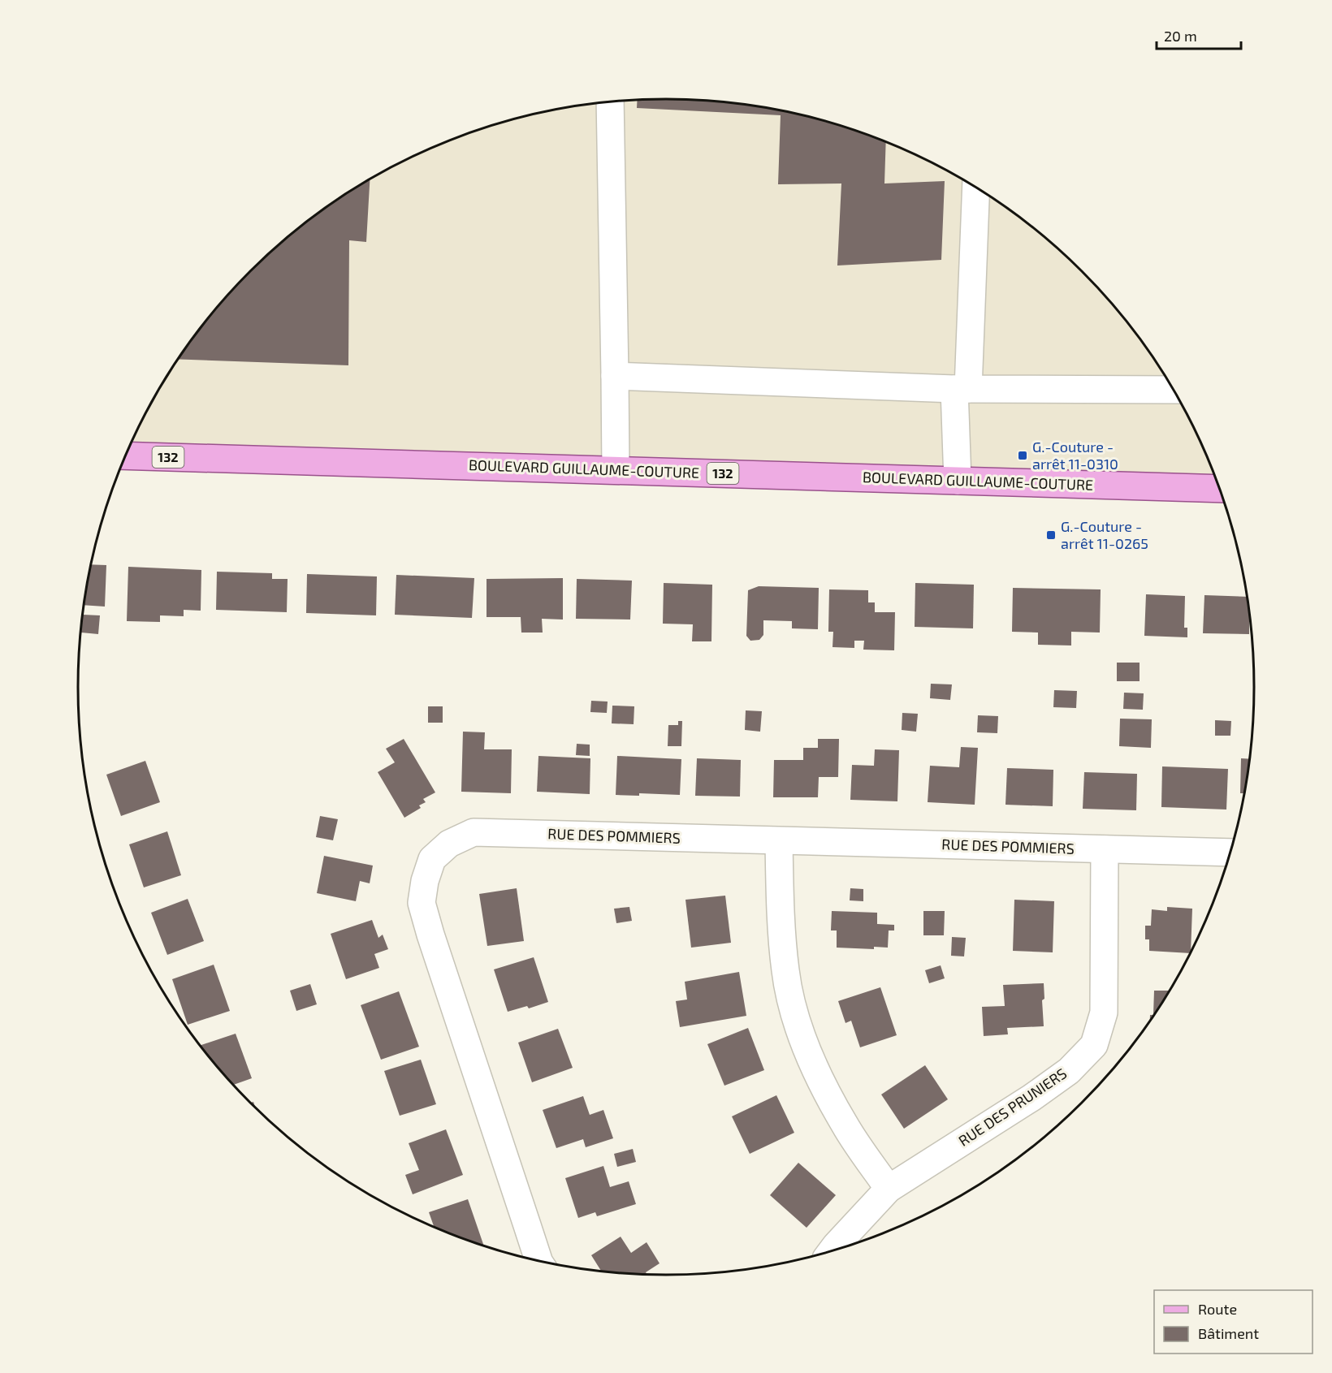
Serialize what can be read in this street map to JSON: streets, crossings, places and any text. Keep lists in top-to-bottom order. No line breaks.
{"streets":{"main road":["132","BOULEVARD GUILLAUME-COUTURE"],"street":["RUE DES POMMIERS","RUE DES PRUNIERS"]},"crossings":[["RUE DES POMMIERS","RUE DES PRUNIERS"]],"places":{"transit":["G.-Couture - arrêt 11-0310","G.-Couture - arrêt 11-0265"]},"legend":["Route","Bâtiment"],"scale_bar":"20 m"}
